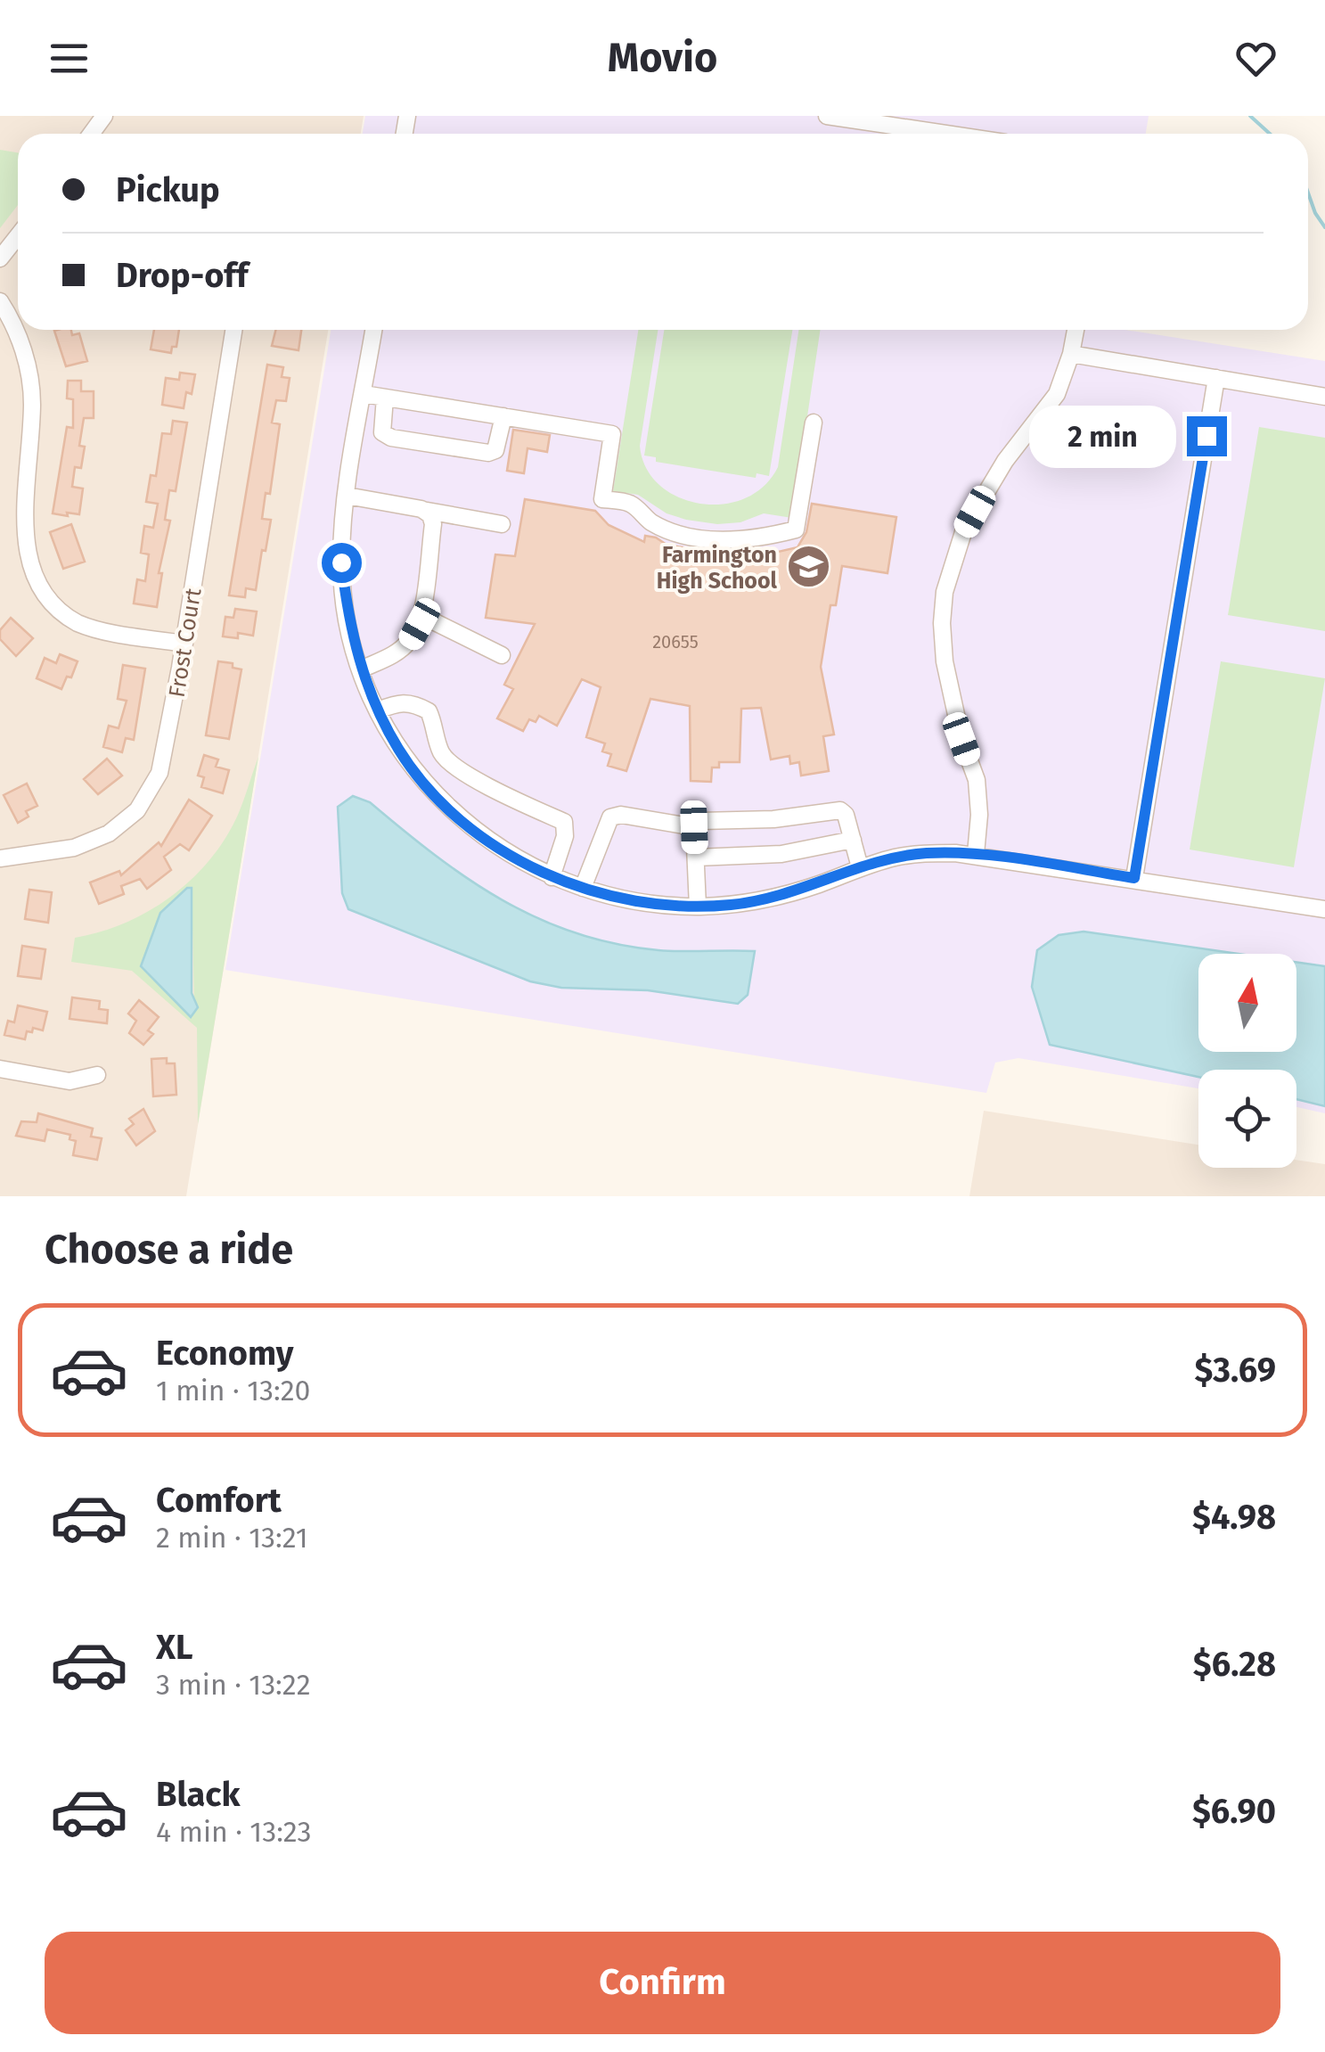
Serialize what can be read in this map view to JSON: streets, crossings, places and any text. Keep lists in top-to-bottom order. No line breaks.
{"streets":{"street":["Frost Court"]},"places":{"school or university":["Farmington High School"]},"house_numbers":["20655"],"north":"top","page":{"header":"Movio","banner":["Pickup","Drop-off"],"bubble":"2 min","heading":"Choose a ride","list":[{"name":"Economy","note":"1 min · 13:20","value":"$3.69"},{"name":"Comfort","note":"2 min · 13:21","value":"$4.98"},{"name":"XL","note":"3 min · 13:22","value":"$6.28"},{"name":"Black","note":"4 min · 13:23","value":"$6.90"}],"buttons":"Confirm"}}
